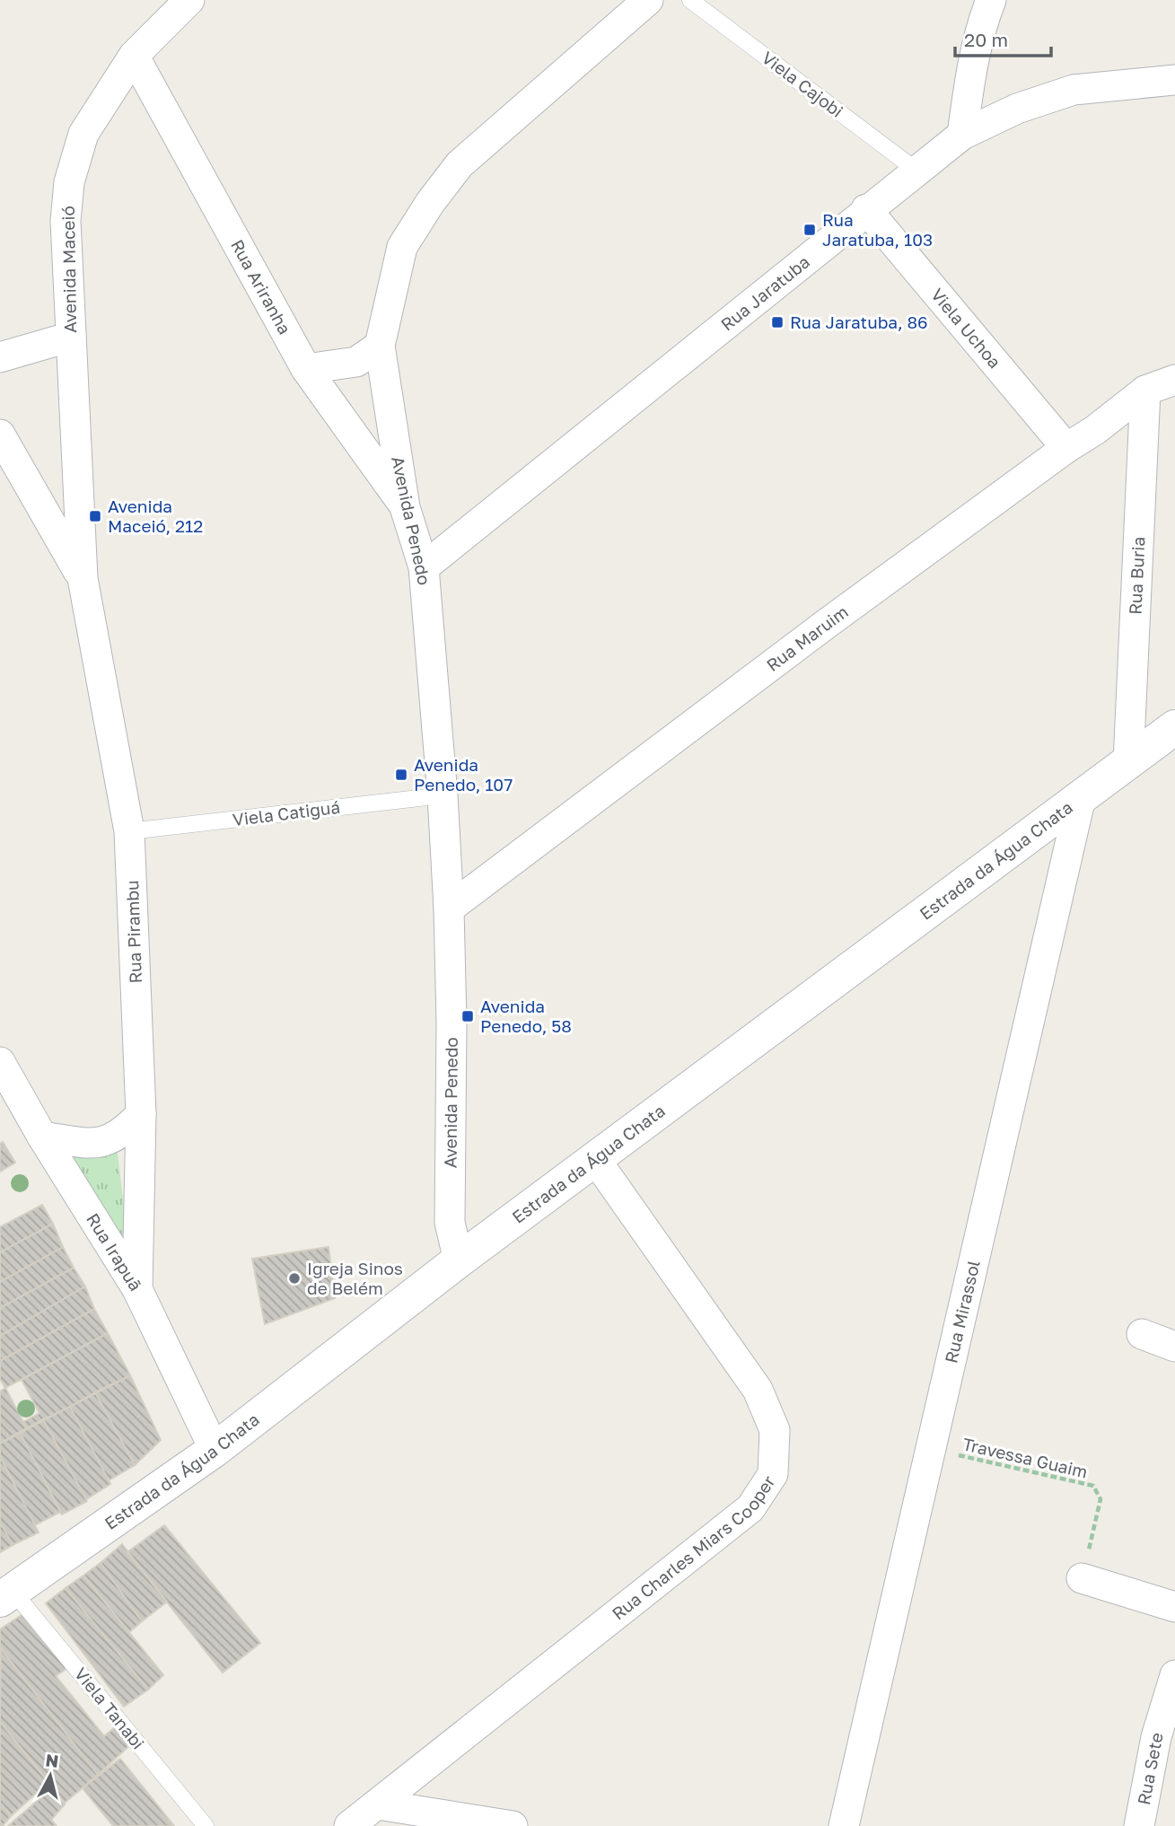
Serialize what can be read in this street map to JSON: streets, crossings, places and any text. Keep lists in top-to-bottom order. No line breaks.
{"streets":{"street":["Avenida Maceió","Rua Ariranha","Rua Jaratuba","Viela Uchoa","Avenida Penedo","Rua Buria","Rua Maruim","Estrada da Água Chata","Rua Pirambu","Rua Irapuã","Rua Mirassol","Rua Charles Miars Cooper","Rua Sete"],"lane":["Viela Cajobi","Viela Catiguá","Viela Tanabi"],"path":["Travessa Guaim"]},"crossings":[["Viela Cajobi","Rua Jaratuba"],["Avenida Maceió","Rua Ariranha"],["Avenida Maceió","Rua Pirambu"],["Rua Ariranha","Avenida Penedo"],["Rua Jaratuba","Viela Uchoa"],["Rua Jaratuba","Avenida Penedo"],["Viela Uchoa","Rua Maruim"],["Avenida Penedo","Rua Maruim"],["Avenida Penedo","Viela Catiguá"],["Avenida Penedo","Estrada da Água Chata"],["Rua Buria","Rua Maruim"],["Rua Buria","Estrada da Água Chata"],["Viela Catiguá","Rua Pirambu"],["Estrada da Água Chata","Rua Irapuã"],["Estrada da Água Chata","Rua Mirassol"],["Estrada da Água Chata","Rua Charles Miars Cooper"],["Estrada da Água Chata","Viela Tanabi"],["Rua Pirambu","Rua Irapuã"],["Rua Mirassol","Travessa Guaim"]],"places":{"transit":["Rua Jaratuba, 103","Rua Jaratuba, 86","Avenida Maceió, 212","Avenida Penedo, 107","Avenida Penedo, 58"],"other":["Igreja Sinos de Belém"]},"scale_bar":"20 m","north":"top"}
